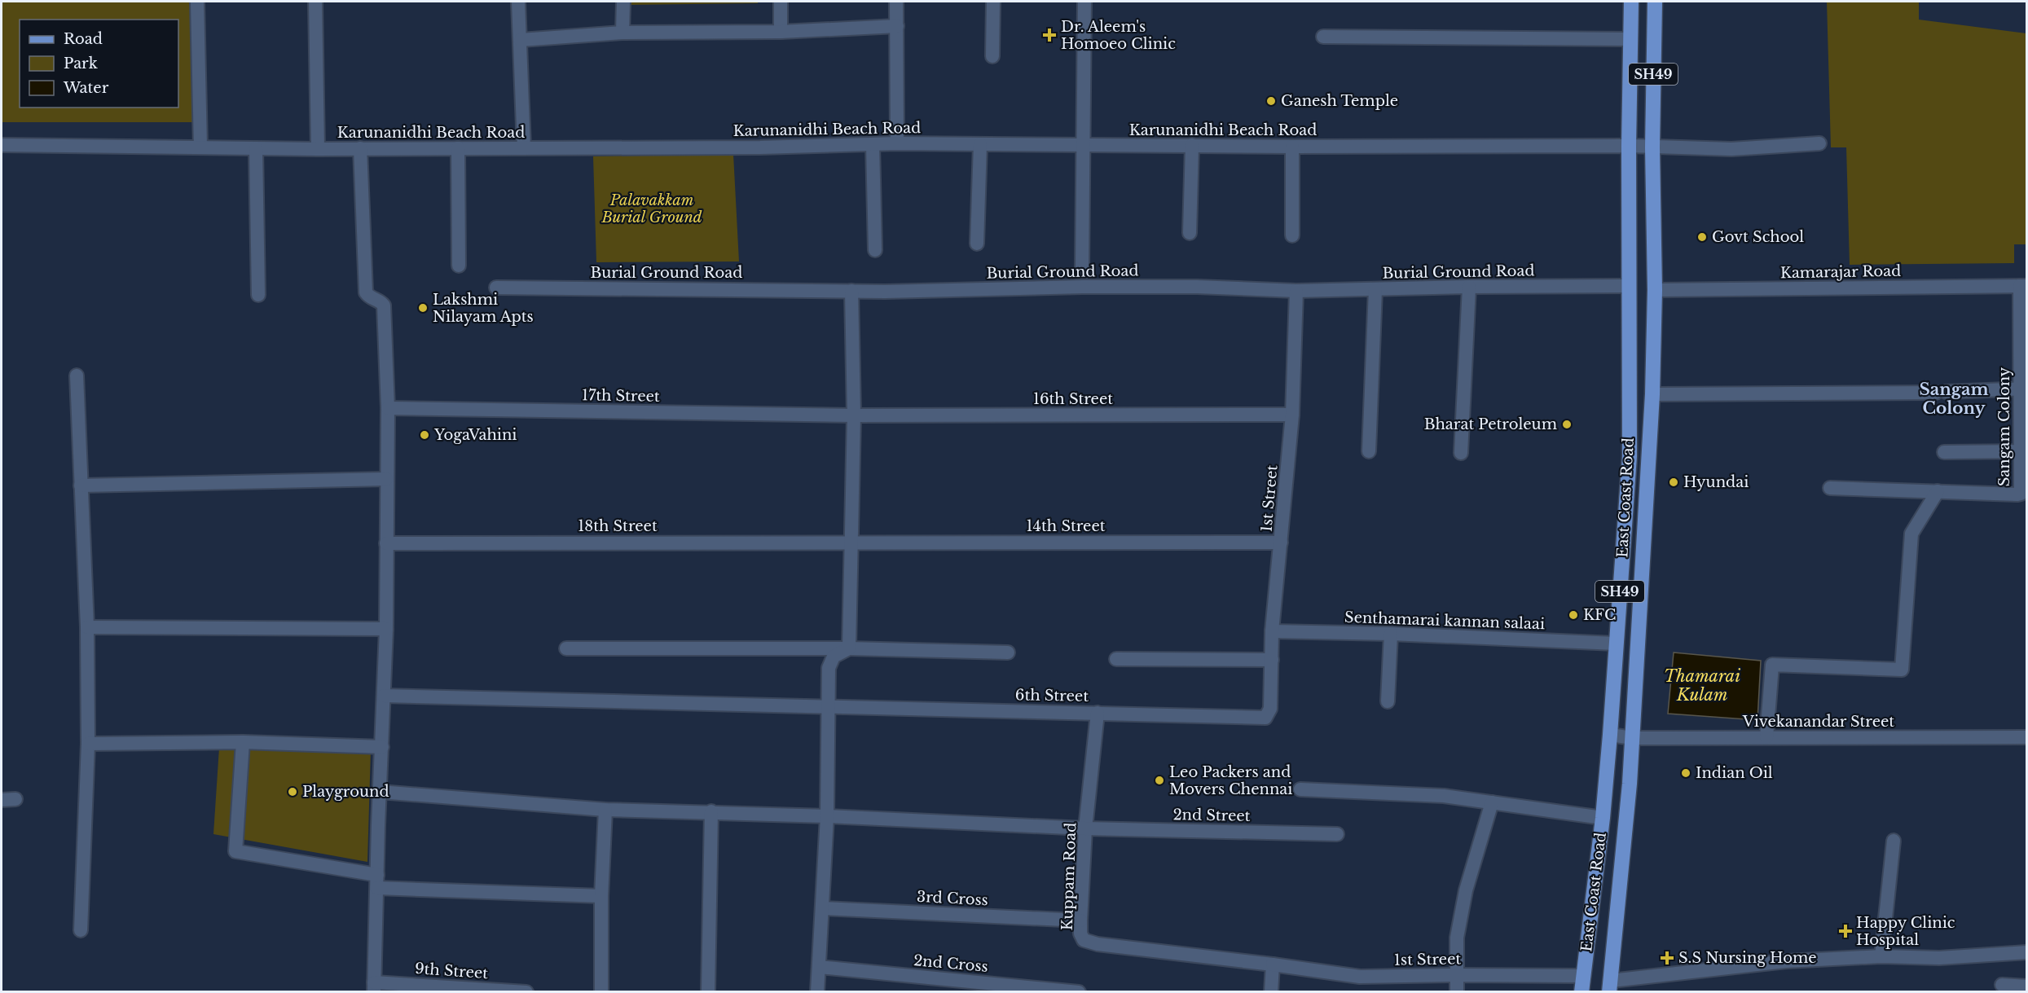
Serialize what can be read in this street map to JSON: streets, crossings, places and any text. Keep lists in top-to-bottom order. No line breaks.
{"streets":{"main road":["SH49","East Coast Road"],"street":["Karunanidhi Beach Road","Burial Ground Road","Kamarajar Road","17th Street","16th Street","Sangam Colony","1st Street","18th Street","14th Street","Senthamarai kannan salaai","6th Street","Vivekanandar Street","2nd Street","Kuppam Road","3rd Cross","2nd Cross","9th Street"]},"crossings":[["Karunanidhi Beach Road","East Coast Road"],["Burial Ground Road","East Coast Road"],["Burial Ground Road","1st Street"],["Kamarajar Road","Sangam Colony"],["Kamarajar Road","East Coast Road"],["17th Street","16th Street"],["16th Street","1st Street"],["East Coast Road","1st Street"],["East Coast Road","Senthamarai kannan salaai"],["East Coast Road","Vivekanandar Street"],["1st Street","14th Street"],["1st Street","Senthamarai kannan salaai"],["1st Street","6th Street"],["1st Street","Kuppam Road"],["18th Street","14th Street"],["6th Street","Kuppam Road"],["2nd Street","Kuppam Road"],["Kuppam Road","3rd Cross"]],"districts":["Sangam Colony"],"water":["Thamarai Kulam"],"parks":["Palavakkam Burial Ground"],"places":{"health":["Dr. Aleem's Homoeo Clinic","Happy Clinic Hospital","S.S Nursing Home"],"other":["Ganesh Temple","Govt School","Lakshmi Nilayam Apts","Bharat Petroleum","YogaVahini","Hyundai","KFC","Indian Oil","Leo Packers and Movers Chennai","Playground"]},"legend":["Road","Park","Water"]}
